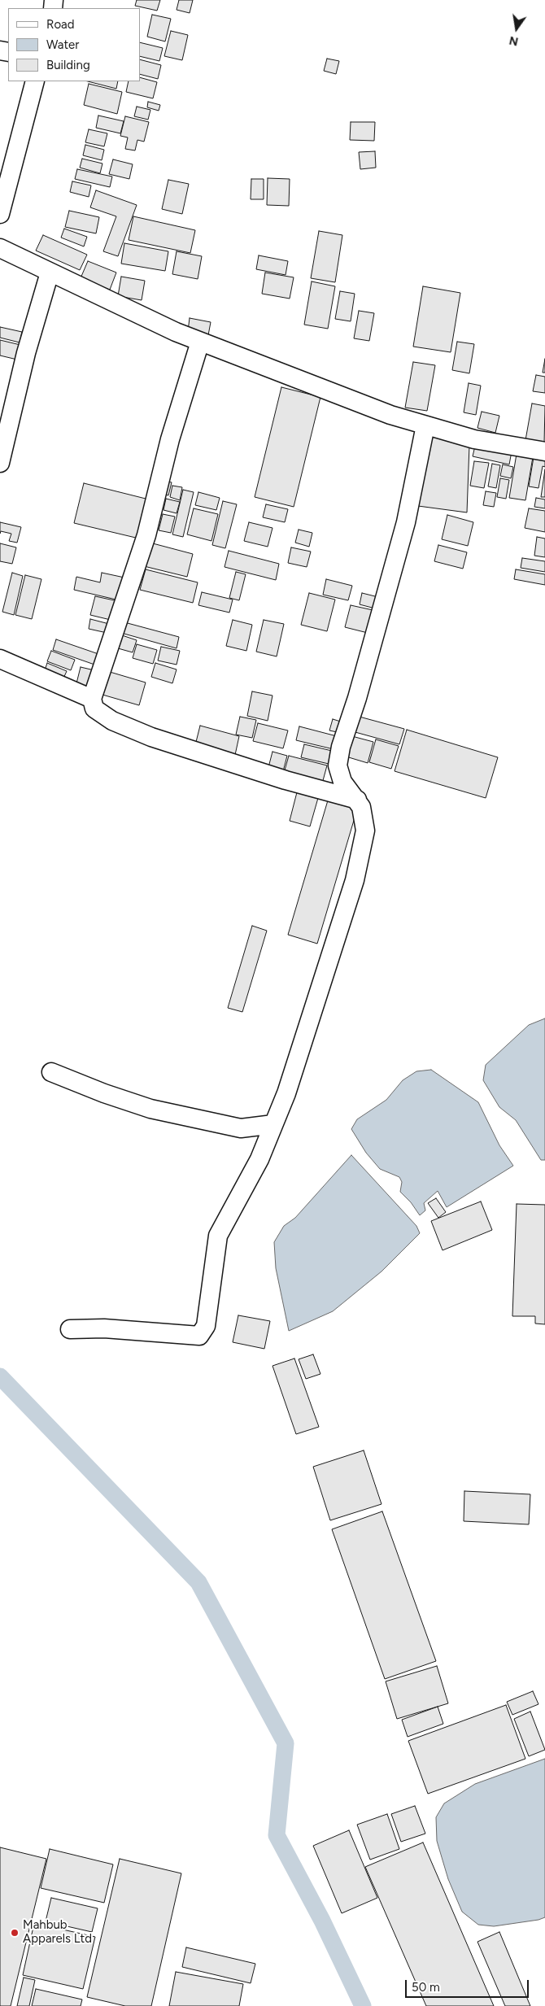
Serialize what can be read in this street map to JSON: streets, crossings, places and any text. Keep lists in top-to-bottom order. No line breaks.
{"places":["Mahbub Apparels Ltd"],"legend":["Road","Water","Building"],"scale_bar":"50 m","north":"bottom"}
